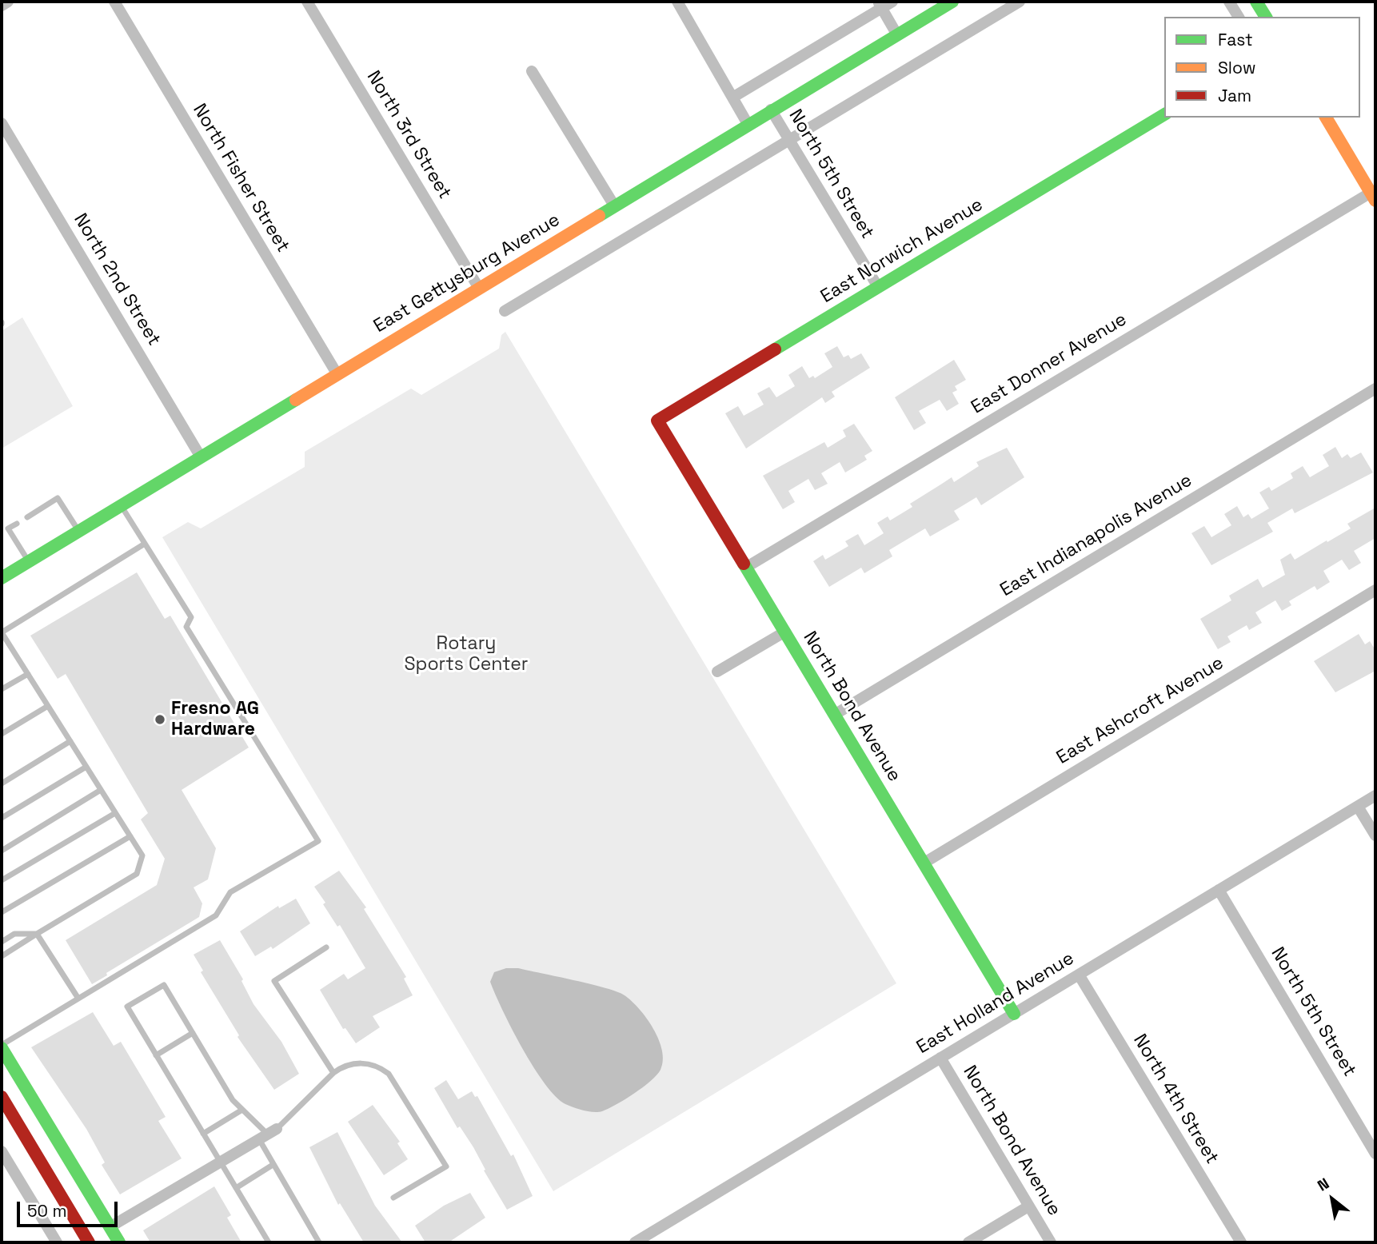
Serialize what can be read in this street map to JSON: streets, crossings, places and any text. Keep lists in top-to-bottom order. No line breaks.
{"streets":{"street":["North 3rd Street","North 5th Street","North Fisher Street","East Norwich Avenue","East Gettysburg Avenue","North 2nd Street","East Donner Avenue","East Indianapolis Avenue","North Bond Avenue","East Ashcroft Avenue","East Holland Avenue","North 4th Street"]},"crossings":[["North 3rd Street","East Gettysburg Avenue"],["North 5th Street","East Norwich Avenue"],["North 5th Street","East Gettysburg Avenue"],["North 5th Street","East Holland Avenue"],["North Fisher Street","East Gettysburg Avenue"],["East Norwich Avenue","North Bond Avenue"],["East Gettysburg Avenue","North 2nd Street"],["East Donner Avenue","North Bond Avenue"],["East Indianapolis Avenue","North Bond Avenue"],["North Bond Avenue","East Ashcroft Avenue"],["North Bond Avenue","East Holland Avenue"],["East Holland Avenue","North 4th Street"]],"parks":["Rotary Sports Center"],"places":["Fresno AG Hardware"],"legend":["Fast","Slow","Jam"],"scale_bar":"50 m","north":"top left"}
